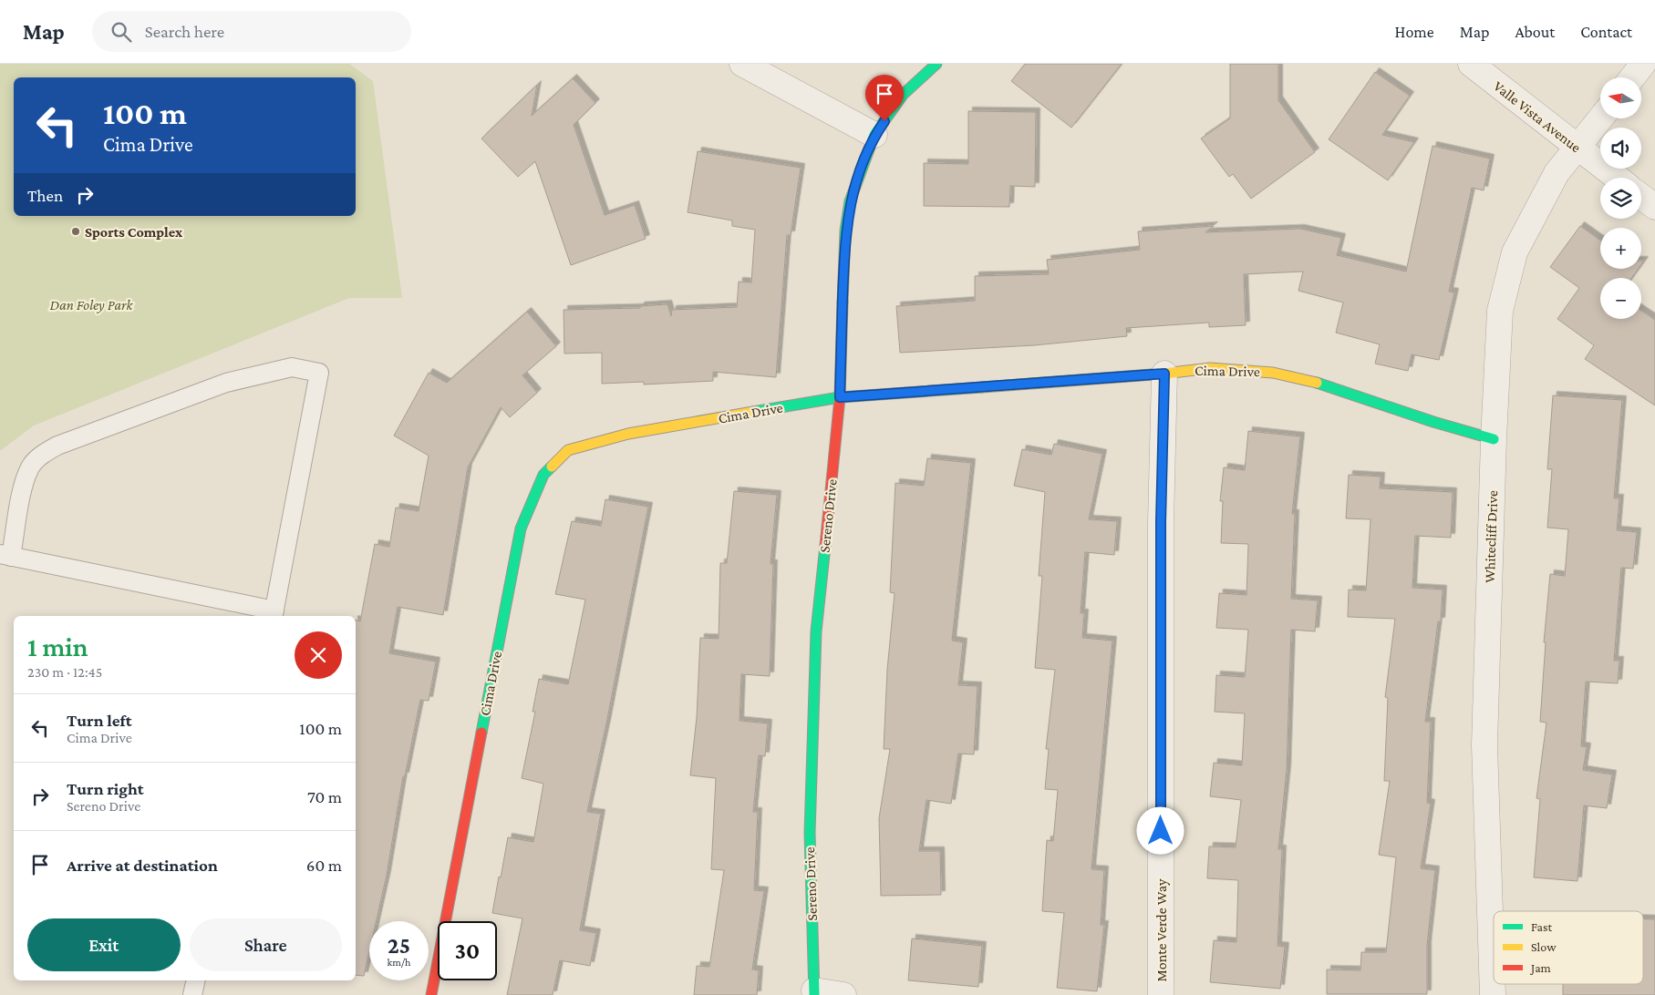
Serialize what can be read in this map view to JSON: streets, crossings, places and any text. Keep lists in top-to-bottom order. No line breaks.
{"streets":{"street":["Valle Vista Avenue","Cima Drive","Sereno Drive","Whitecliff Drive","Monte Verde Way"]},"crossings":[["Valle Vista Avenue","Whitecliff Drive"],["Cima Drive","Sereno Drive"],["Cima Drive","Whitecliff Drive"],["Cima Drive","Monte Verde Way"]],"parks":["Dan Foley Park"],"places":["Sports Complex"],"legend":["Fast","Slow","Jam"],"north":"left","page":{"header":"Map","search":"Search here","nav":["Home","Map","About","Contact"],"map_buttons":["+","−"],"turn":["100 m","Cima Drive"],"then":"Then","heading":["1 min","230 m · 12:45"],"list":[{"name":"Turn left","note":"Cima Drive","value":"100 m"},{"name":"Turn right","note":"Sereno Drive","value":"70 m"},{"name":"Arrive at destination","value":"60 m"}],"buttons":["Exit","Share"],"speed":"25 km/h","limit":"30"}}
